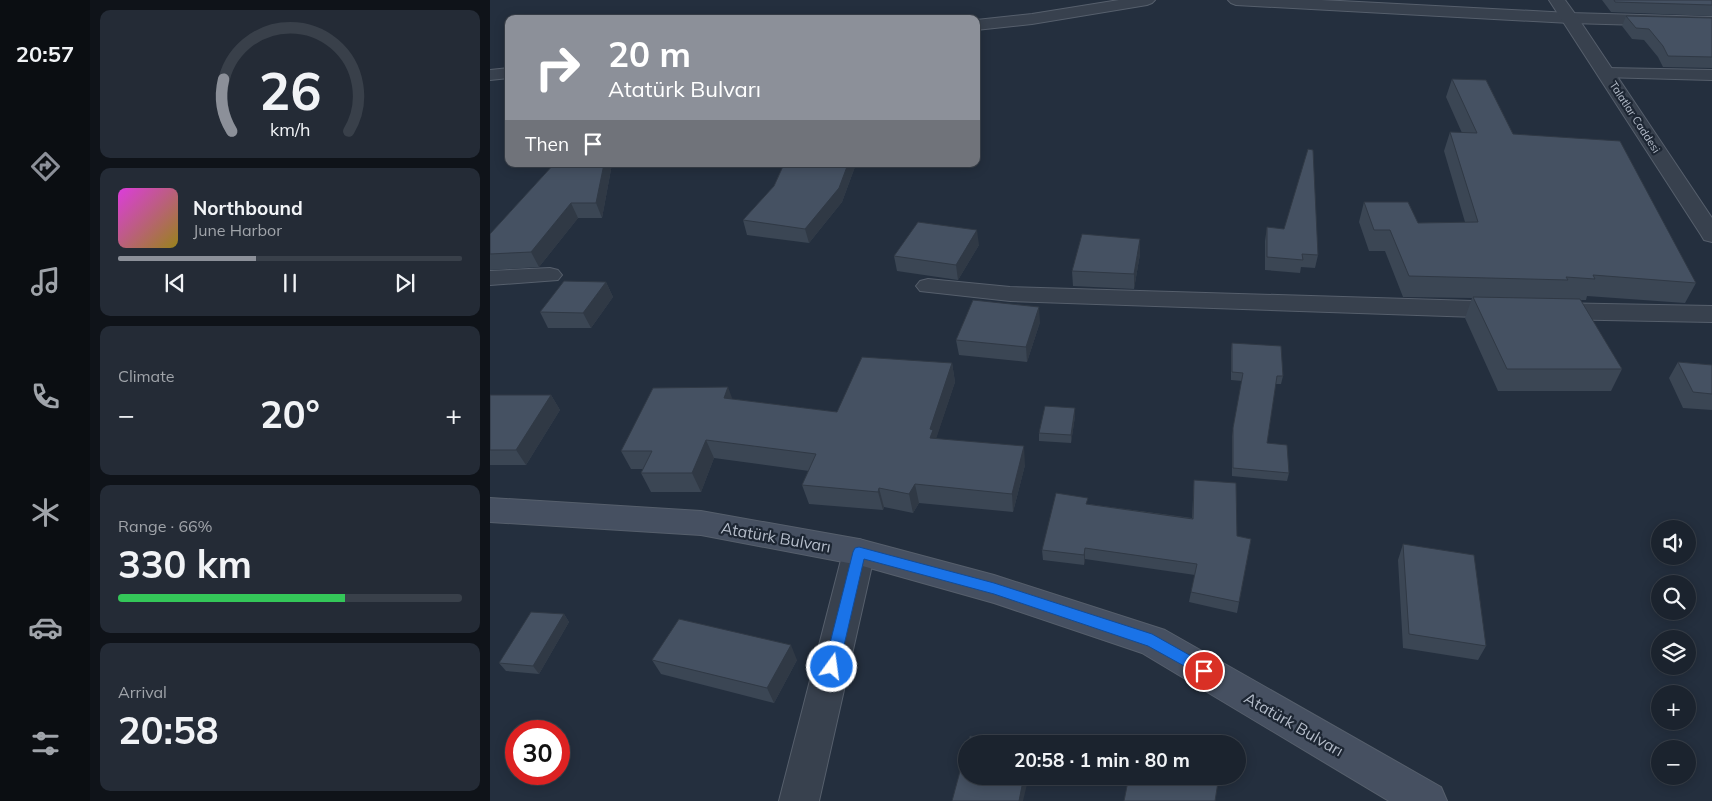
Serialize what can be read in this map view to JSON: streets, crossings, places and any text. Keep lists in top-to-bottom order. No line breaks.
{"streets":{"main road":["Atatürk Bulvarı"],"street":["Talatlar Caddesi"]},"page":{"tabs":"20:57","turn":["20 m","Atatürk Bulvarı"],"then":"Then","song":["Northbound","June Harbor"],"tile":["Climate",["Range · 66%","330 km"],["Arrival","20:58"]],"heat":["−","20°","+"],"map_buttons":["+","−"],"limit":"30","trip":"20:58 · 1 min · 80 m","gauge":["26","km/h"]}}
